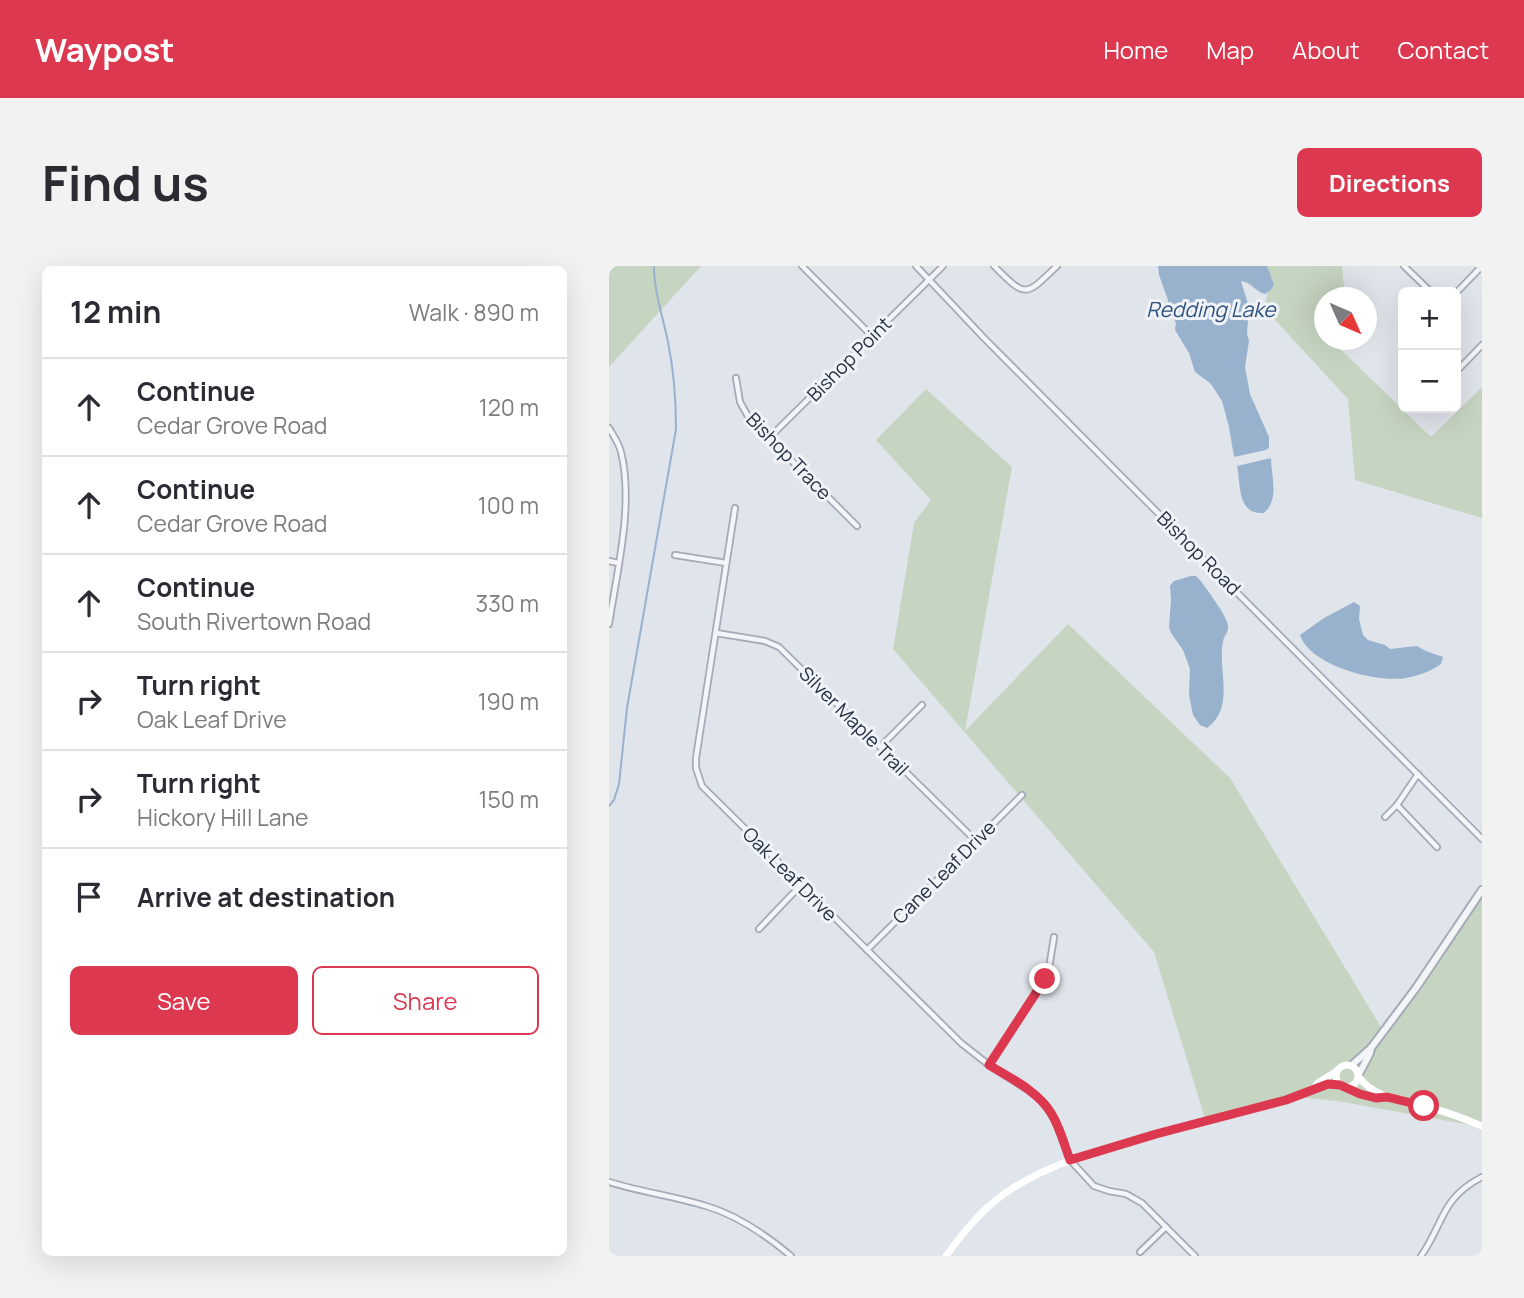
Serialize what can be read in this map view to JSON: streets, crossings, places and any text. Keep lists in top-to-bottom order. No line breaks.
{"streets":{"street":["Bishop Point","Bishop Trace","Bishop Road","Silver Maple Trail","Cane Leaf Drive","Oak Leaf Drive"]},"crossings":[["Bishop Point","Bishop Trace"],["Bishop Point","Bishop Road"],["Silver Maple Trail","Cane Leaf Drive"],["Silver Maple Trail","Oak Leaf Drive"],["Cane Leaf Drive","Oak Leaf Drive"]],"water":["Redding Lake"],"north":"bottom right","page":{"header":"Waypost","nav":["Home","Map","About","Contact"],"buttons":["Directions",["Save","Share"]],"title":"Find us","heading":["12 min","Walk · 890 m"],"map_buttons":["+","−"],"list":[["Continue","Cedar Grove Road","120 m"],["Continue","Cedar Grove Road","100 m"],["Continue","South Rivertown Road","330 m"],["Turn right","Oak Leaf Drive","190 m"],["Turn right","Hickory Hill Lane","150 m"],"Arrive at destination"]}}
